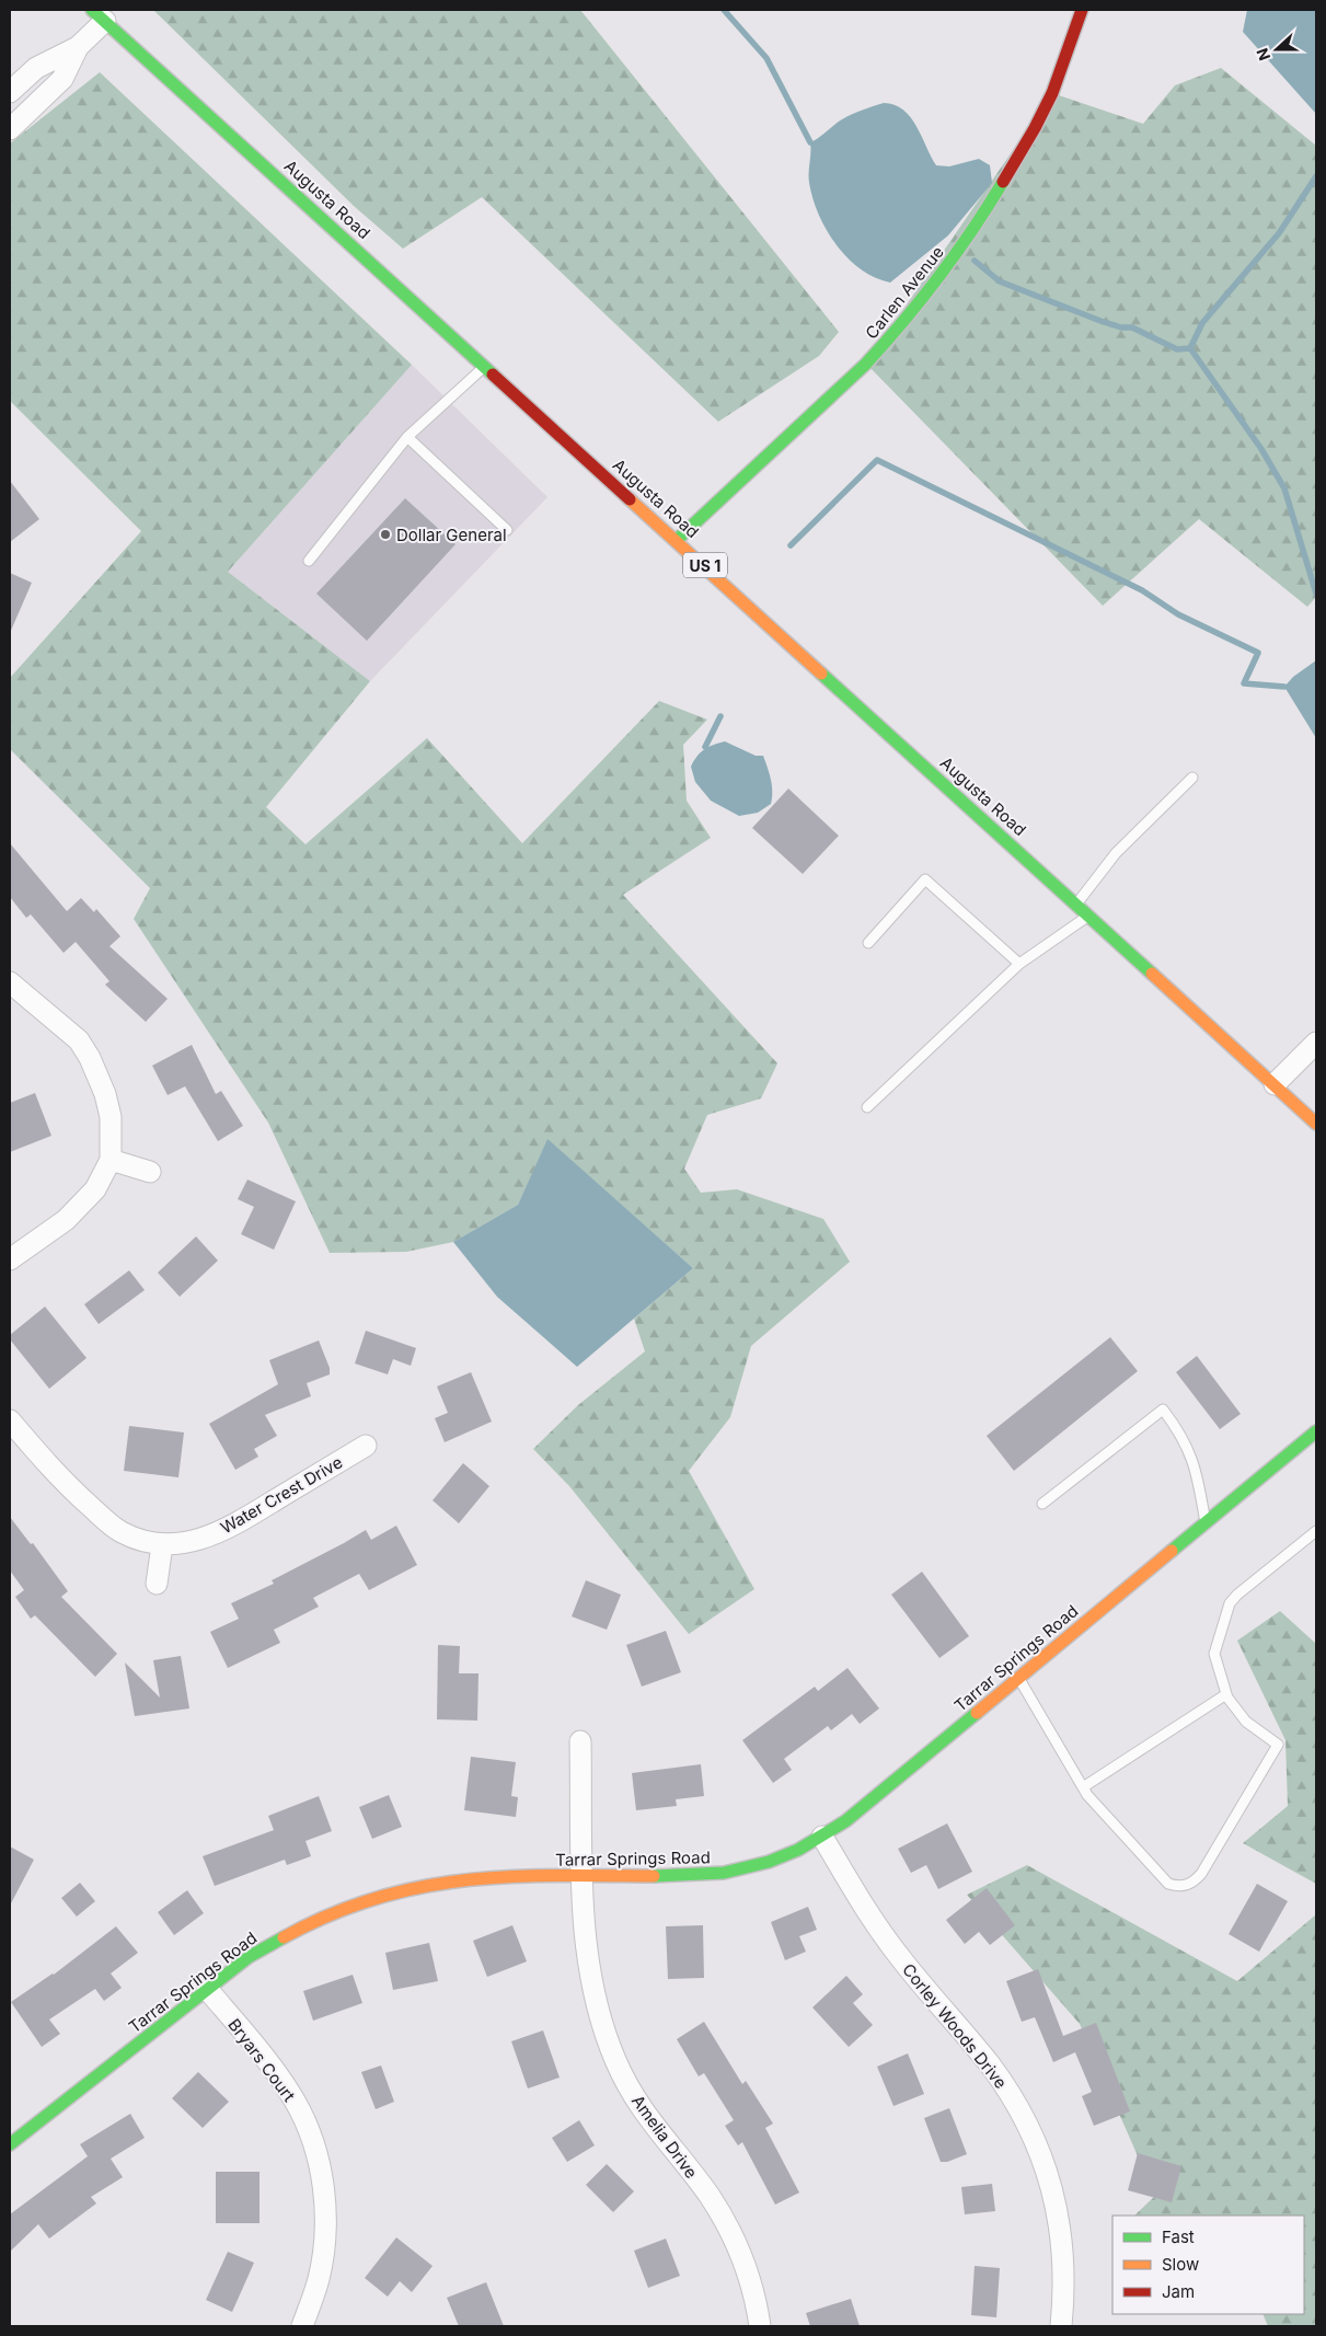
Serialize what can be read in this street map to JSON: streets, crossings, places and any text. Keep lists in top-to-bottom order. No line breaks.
{"streets":{"street":["Augusta Road","Carlen Avenue","US 1","Water Crest Drive","Tarrar Springs Road","Corley Woods Drive","Bryars Court","Amelia Drive"]},"crossings":[["Augusta Road","Carlen Avenue"],["Tarrar Springs Road","Corley Woods Drive"],["Tarrar Springs Road","Bryars Court"],["Tarrar Springs Road","Amelia Drive"]],"places":["Dollar General"],"legend":["Fast","Slow","Jam"],"north":"left"}
